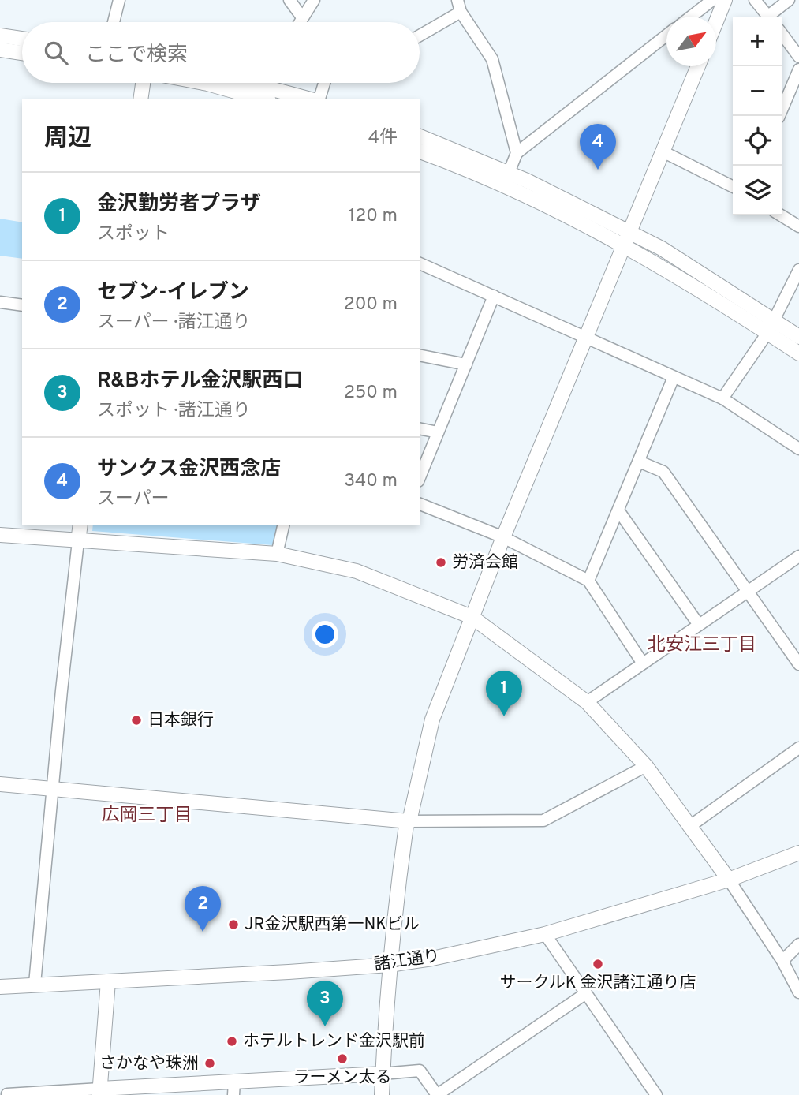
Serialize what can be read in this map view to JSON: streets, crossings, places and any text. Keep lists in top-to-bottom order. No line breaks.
{"streets":{"street":["諸江通り"]},"districts":["北安江三丁目","広岡三丁目"],"places":["労済会館","日本銀行","JR金沢駅西第一NKビル","サークルK 金沢諸江通り店","ホテルトレンド金沢駅前","ラーメン太る","さかなや珠洲"],"north":"top right","page":{"map_buttons":["+","−"],"search":"ここで検索","heading":["周辺","4件"],"pins":["4","1","2","3"],"list":[{"mark":"1","name":"金沢勤労者プラザ","note":"スポット","value":"120 m"},{"mark":"2","name":"セブン-イレブン","note":"スーパー · 諸江通り","value":"200 m"},{"mark":"3","name":"R&Bホテル金沢駅西口","note":"スポット · 諸江通り","value":"250 m"},{"mark":"4","name":"サンクス金沢西念店","note":"スーパー","value":"340 m"}]}}
